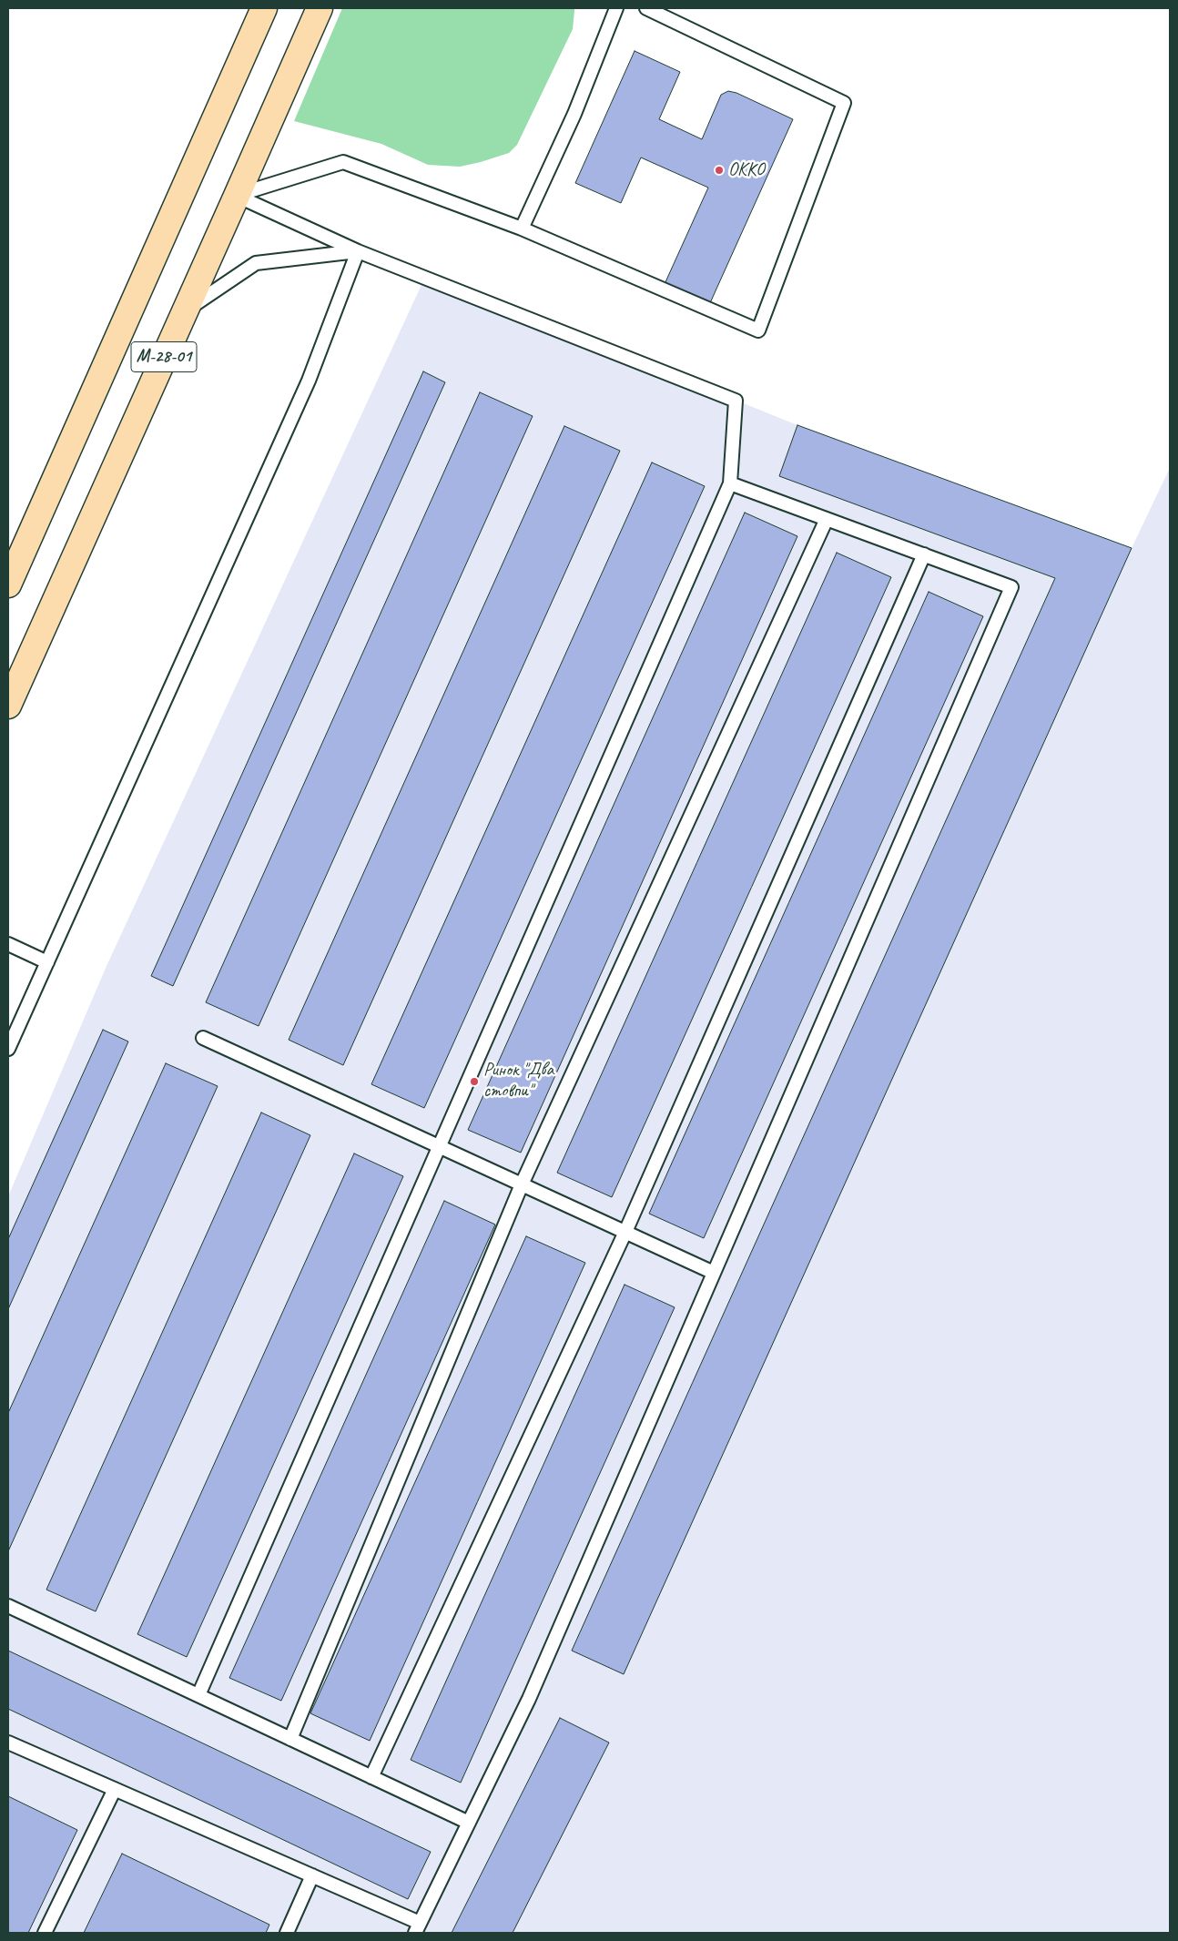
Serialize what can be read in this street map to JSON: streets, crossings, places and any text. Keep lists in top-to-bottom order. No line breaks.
{"streets":{"highway":["М-28-01"]},"places":["ОККО","Ринок \"Два стовпи\""]}
